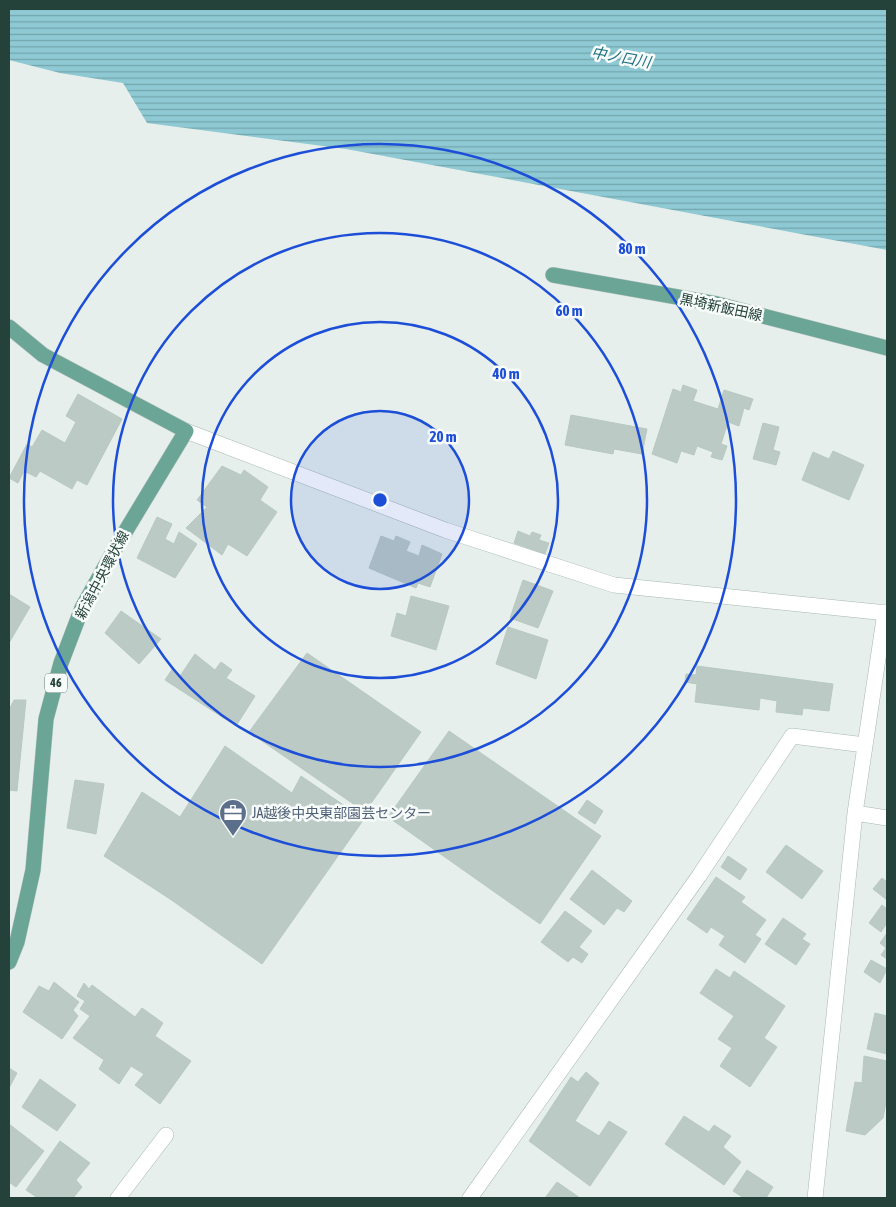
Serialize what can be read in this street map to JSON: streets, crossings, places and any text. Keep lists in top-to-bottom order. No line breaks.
{"streets":{"main road":["黒埼新飯田線","新潟中央環状線","46"]},"water":["中ノ口川"],"places":{"office":["JA越後中央東部園芸センター"]},"rings":["80 m","60 m","40 m","20 m"]}
